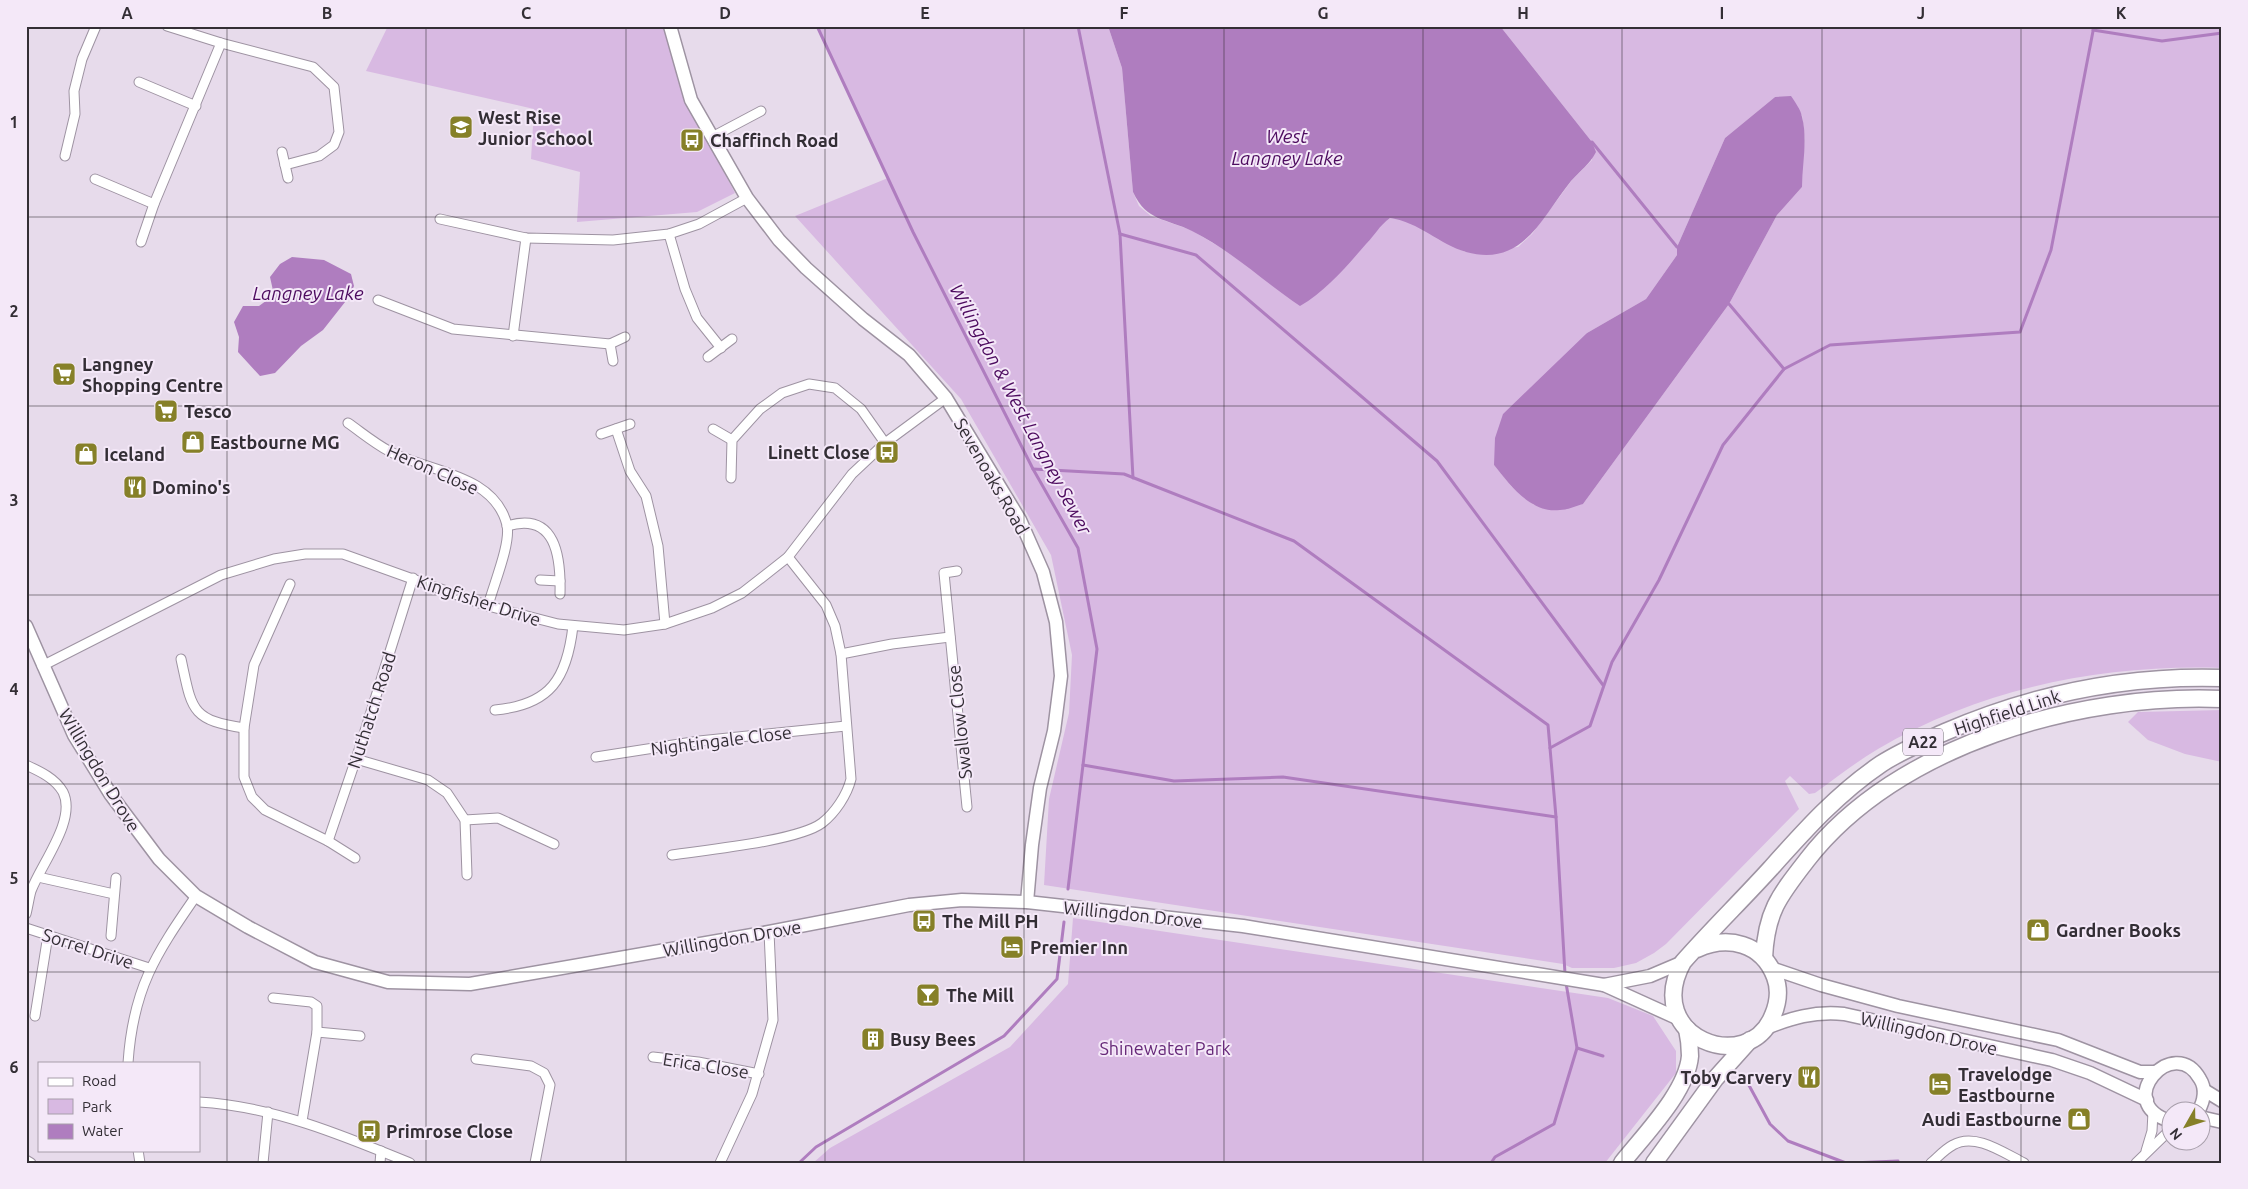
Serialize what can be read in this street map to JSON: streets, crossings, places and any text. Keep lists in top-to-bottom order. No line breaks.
{"streets":{"highway":["Highfield Link","A22"],"street":["Heron Close","Sevenoaks Road","Kingfisher Drive","Nuthatch Road","Swallow Close","Nightingale Close","Willingdon Drove","Sorrel Drive","Erica Close"]},"crossings":[["Sevenoaks Road","Kingfisher Drive"],["Sevenoaks Road","Willingdon Drove"],["Kingfisher Drive","Nuthatch Road"],["Kingfisher Drive","Willingdon Drove"],["Highfield Link","Willingdon Drove"]],"water":["West Langney Lake","Langney Lake","Willingdon & West Langney Sewer"],"parks":["Shinewater Park"],"places":{"school or university":["West Rise Junior School"],"bus stop":["Chaffinch Road","Linett Close","The Mill PH","Primrose Close"],"supermarket":["Langney Shopping Centre","Tesco"],"shop":["Eastbourne MG","Iceland","Gardner Books","Audi Eastbourne"],"restaurant":["Domino's","Toby Carvery"],"hotel":["Premier Inn","Travelodge Eastbourne"],"bar":["The Mill"],"building":["Busy Bees"]},"legend":["Road","Park","Water"],"north":"bottom left","grid":{"columns":["A","B","C","D","E","F","G","H","I","J","K"],"rows":["1","2","3","4","5","6"]}}
